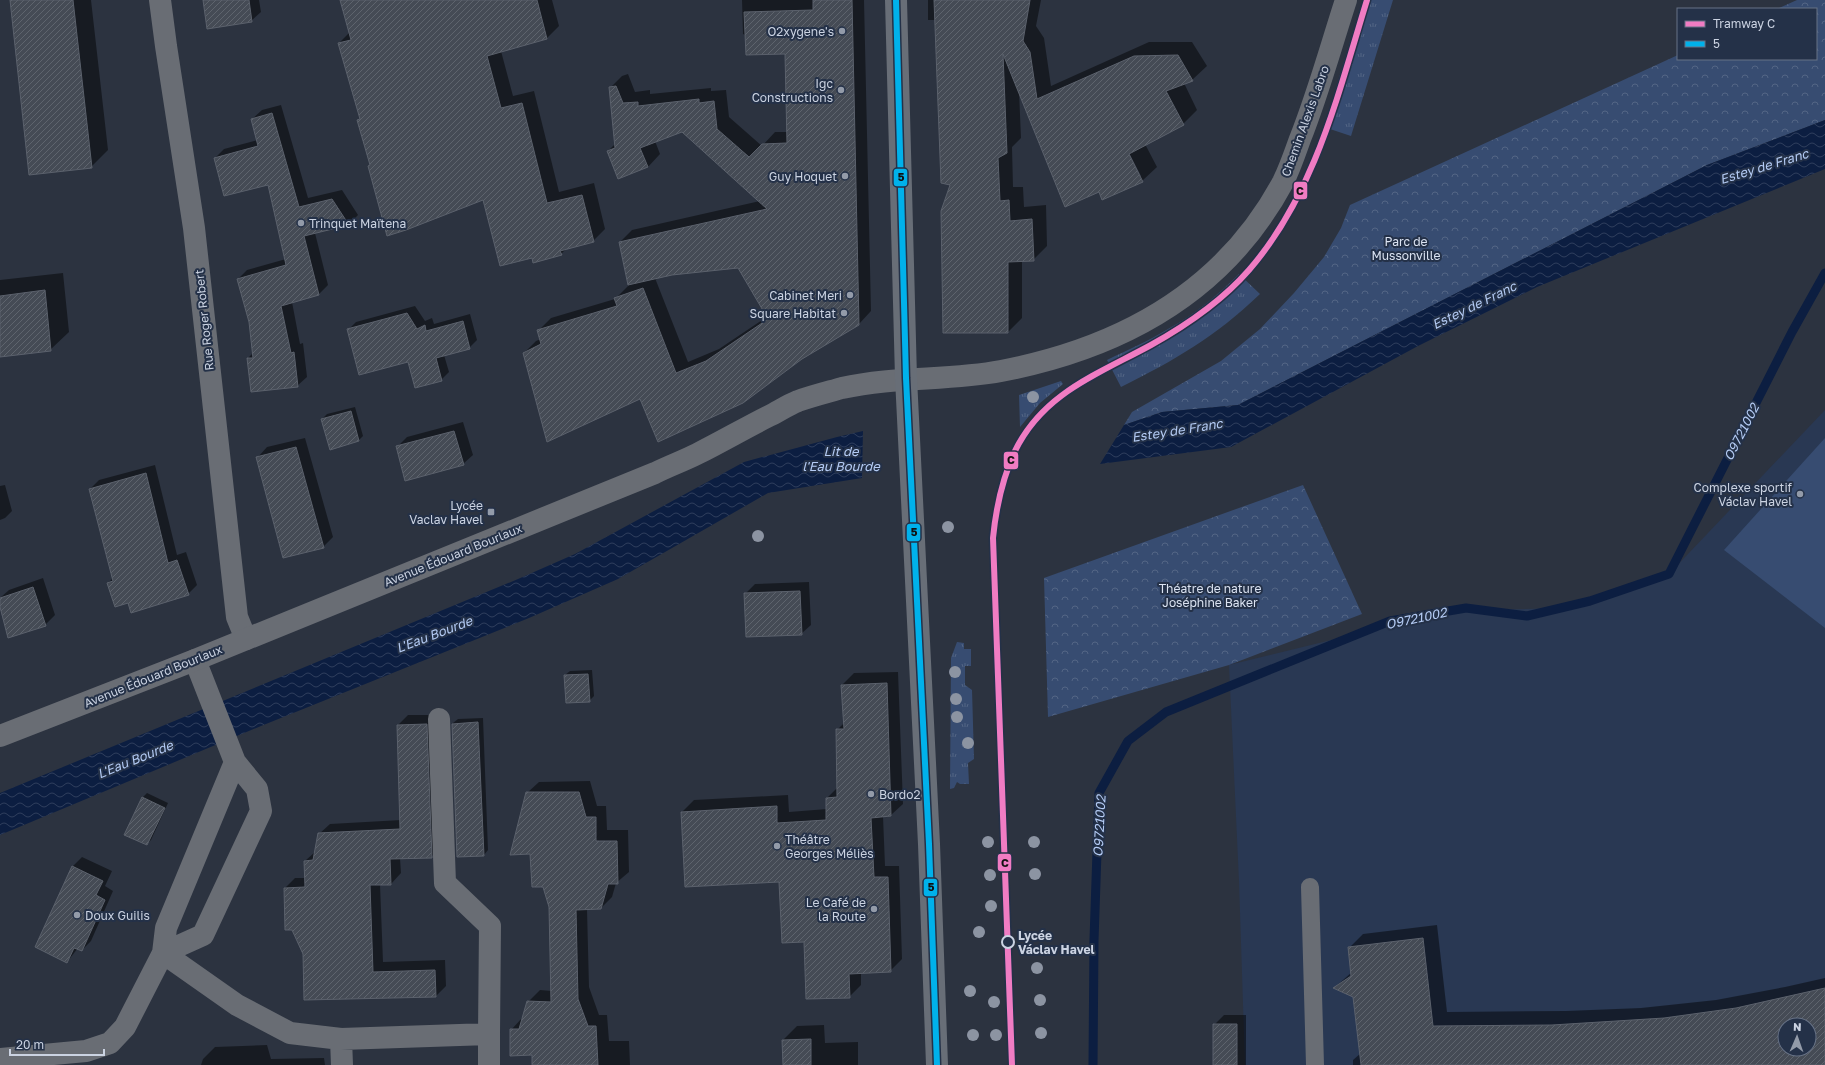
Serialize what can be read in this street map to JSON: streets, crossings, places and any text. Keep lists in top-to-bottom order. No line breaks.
{"streets":{"street":["Chemin Alexis Labro","Rue Roger Robert","Avenue Édouard Bourlaux"]},"crossings":[["Chemin Alexis Labro","Avenue Édouard Bourlaux"],["Rue Roger Robert","Avenue Édouard Bourlaux"]],"water":["Estey de Franc","O9721002","Lit de l'Eau Bourde","L'Eau Bourde"],"parks":["Parc de Mussonville","Théatre de nature Joséphine Baker"],"places":{"other":["O2xygene's","Igc Constructions","Guy Hoquet","Trinquet Maïtena","Cabinet Meri","Square Habitat","Complexe sportif Václav Havel","Bordo2","Théâtre Georges Méliès","Le Café de la Route","Doux Guilis","Lycée Václav Havel"],"transit":["Lycée Vaclav Havel"]},"lines":["tram line C","transit line 5"],"legend":["Tramway C","5"],"scale_bar":"20 m","north":"top"}
